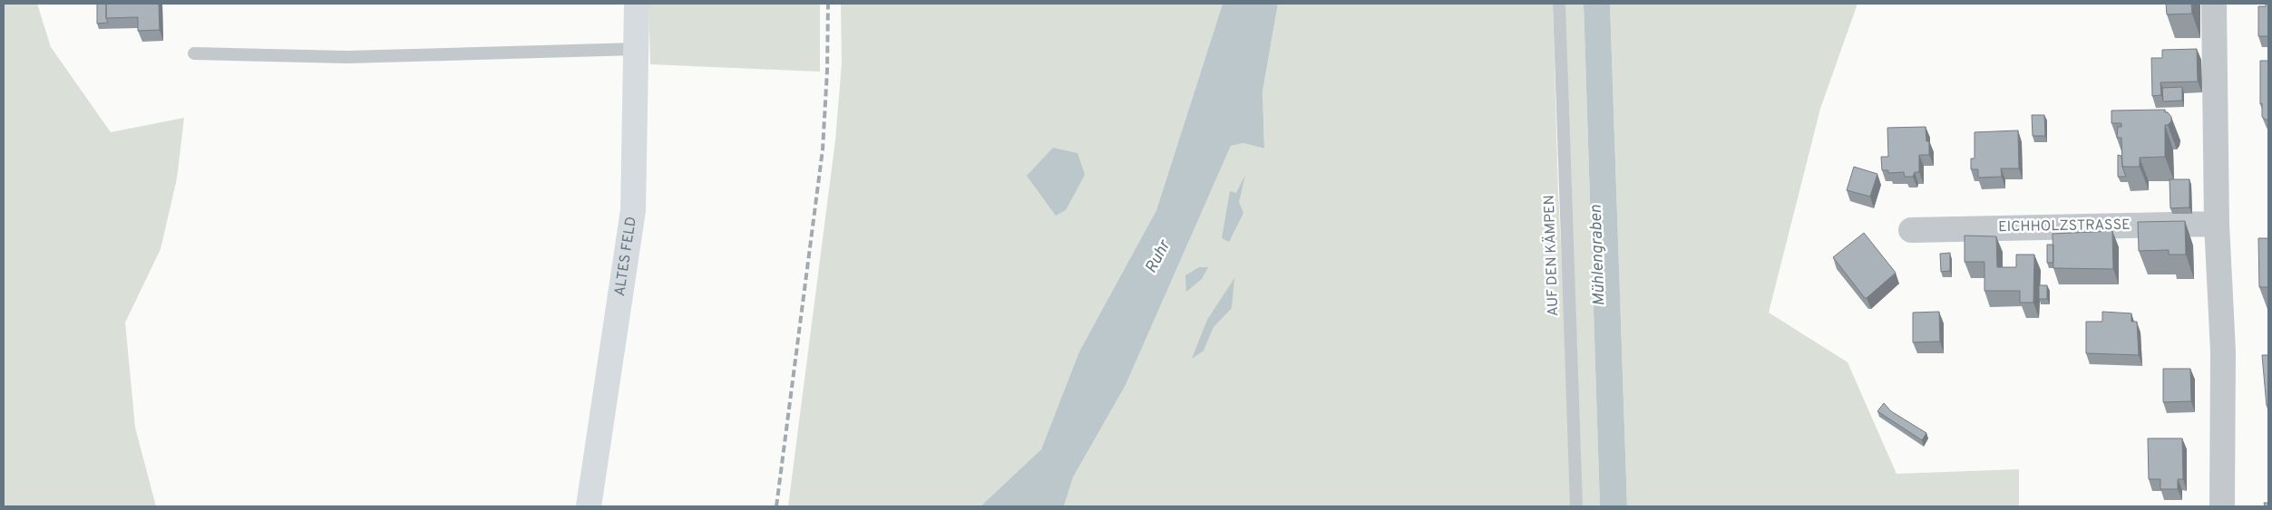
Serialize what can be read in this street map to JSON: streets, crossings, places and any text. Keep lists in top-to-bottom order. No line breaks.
{"streets":{"main road":["ALTES FELD"],"street":["EICHHOLZSTRASSE"],"lane":["AUF DEN KÄMPEN"]},"water":["Mühlengraben","Ruhr"]}
